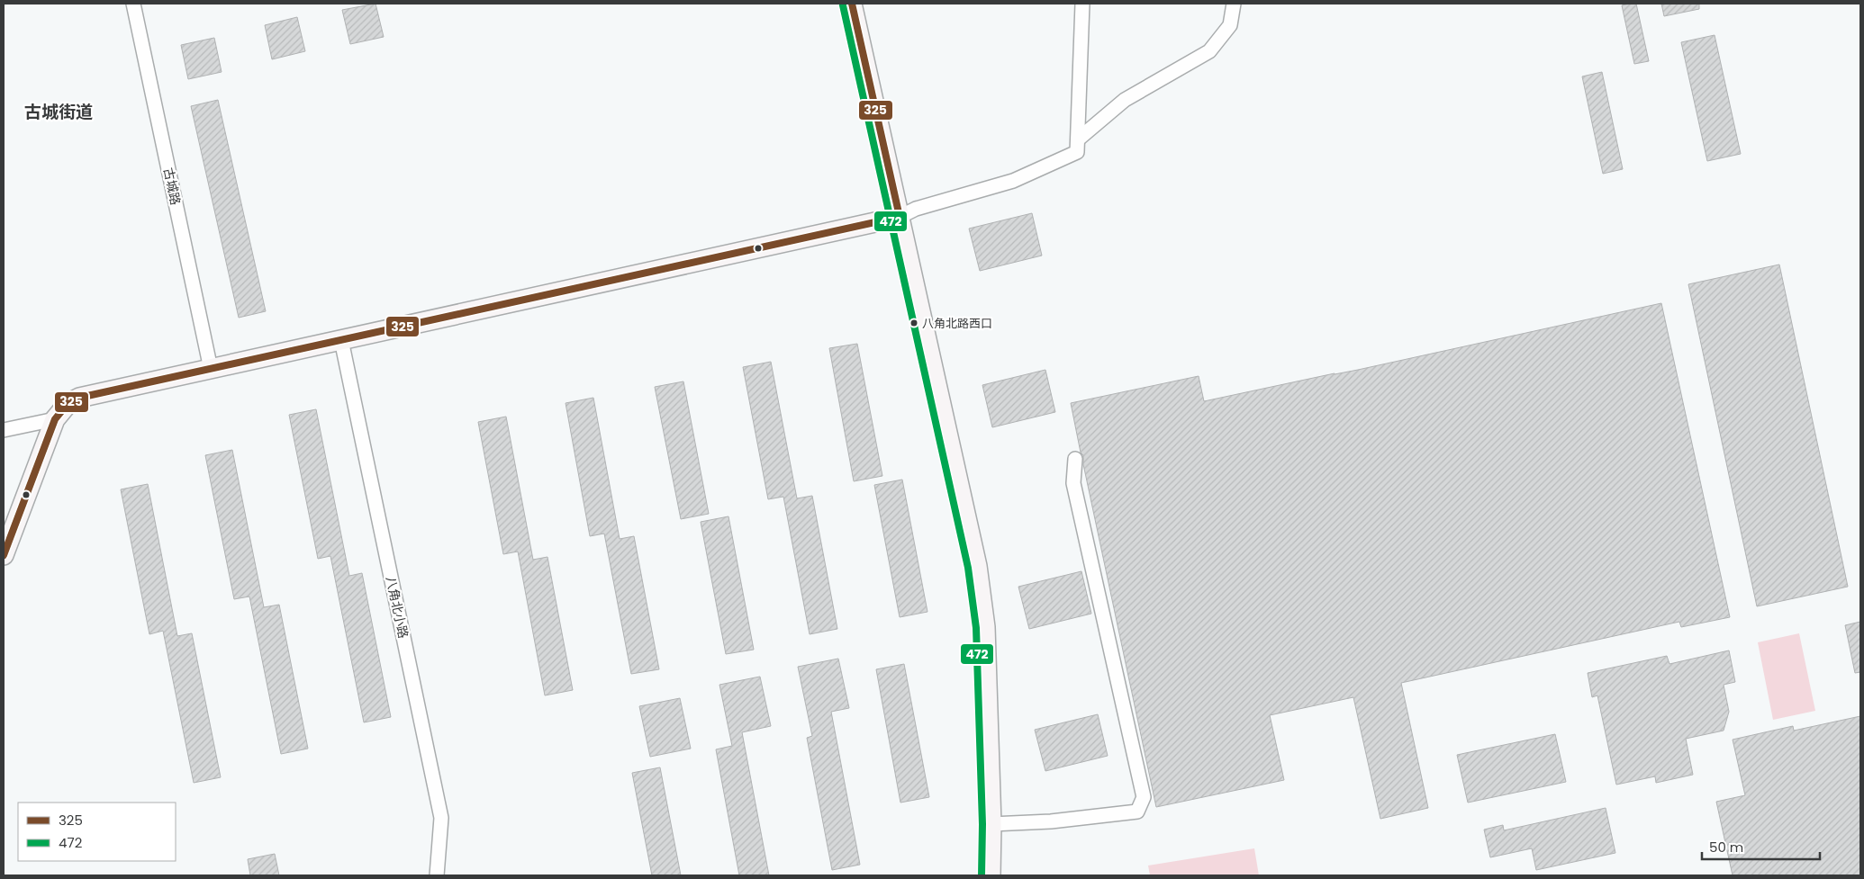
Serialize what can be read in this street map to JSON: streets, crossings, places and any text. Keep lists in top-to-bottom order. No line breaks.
{"streets":{"street":["古城路","八角北小路"]},"districts":["古城街道"],"places":["八角北路西口"],"lines":["transit line 325","transit line 472"],"legend":["325","472"],"scale_bar":"50 m"}
